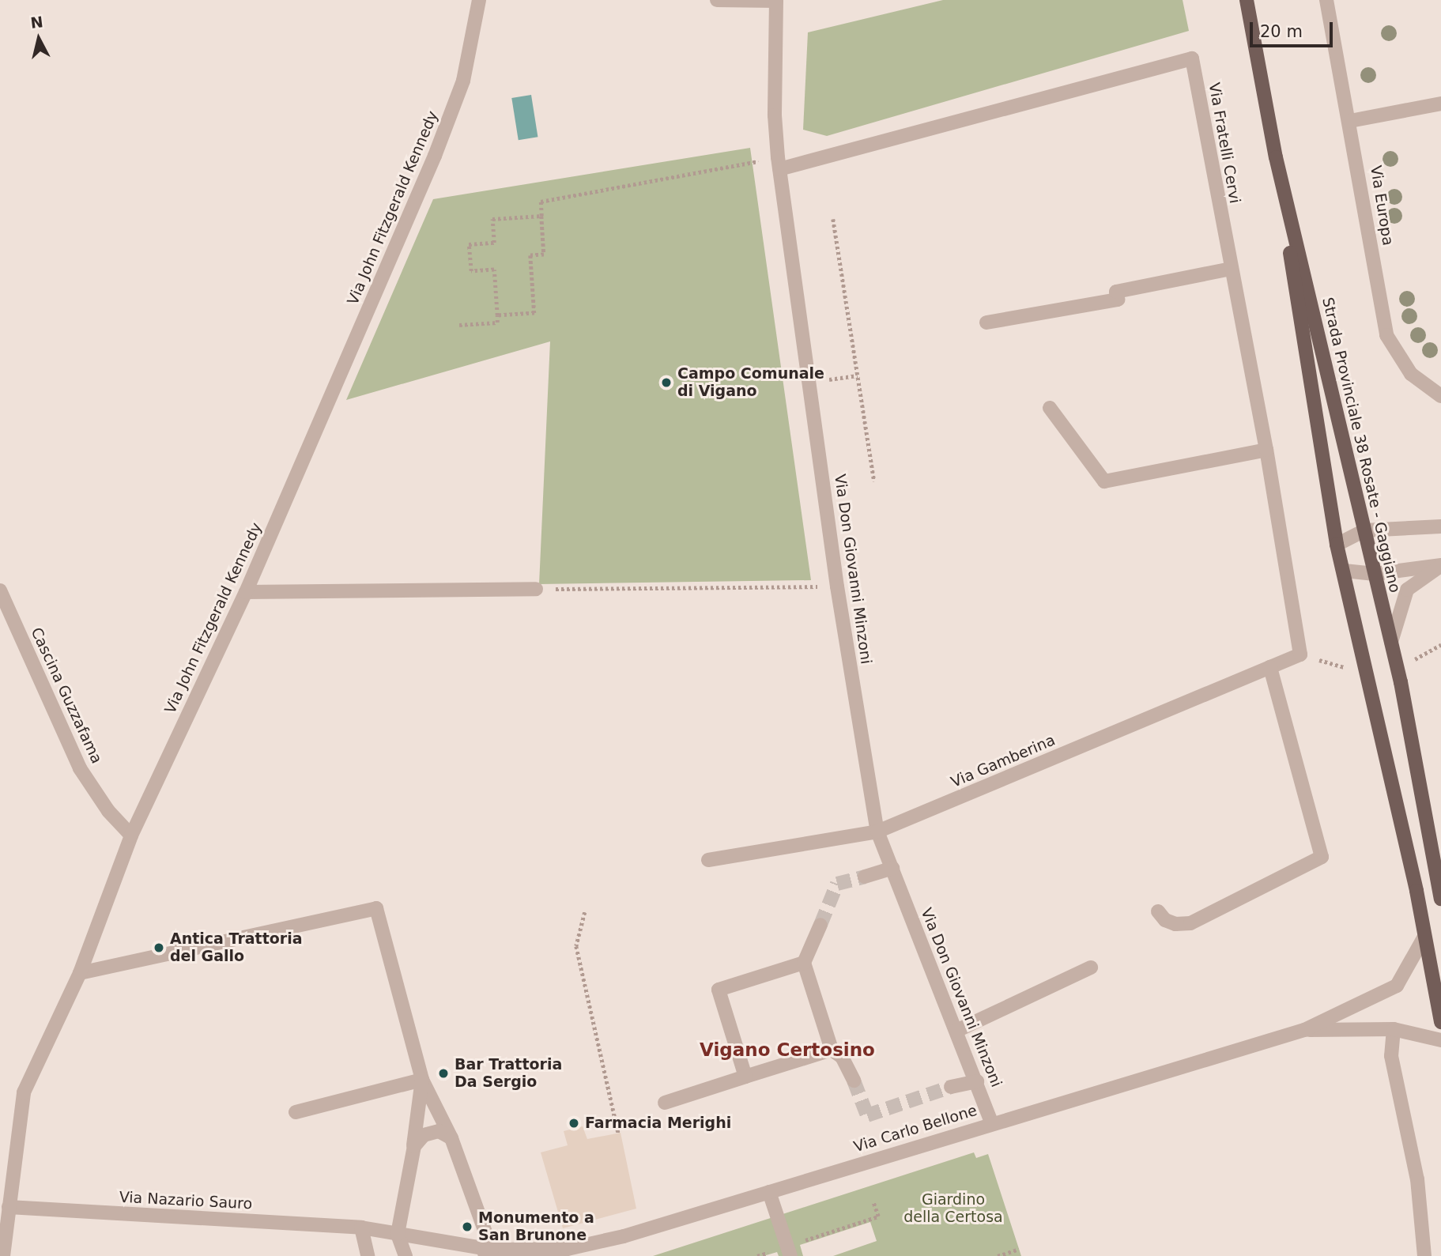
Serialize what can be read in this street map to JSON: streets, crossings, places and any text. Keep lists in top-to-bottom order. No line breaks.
{"streets":{"main road":["Strada Provinciale 38 Rosate - Gaggiano"],"street":["Via Fratelli Cervi","Via Europa","Via John Fitzgerald Kennedy","Via Don Giovanni Minzoni","Cascina Guzzafama","Via Gamberina","Via Carlo Bellone","Via Nazario Sauro"]},"crossings":[["Via Fratelli Cervi","Via Don Giovanni Minzoni"],["Via Fratelli Cervi","Via Gamberina"],["Via John Fitzgerald Kennedy","Cascina Guzzafama"],["Via John Fitzgerald Kennedy","Via Nazario Sauro"],["Via Don Giovanni Minzoni","Via Gamberina"],["Via Don Giovanni Minzoni","Via Carlo Bellone"],["Via Carlo Bellone","Via Nazario Sauro"]],"districts":["Vigano Certosino"],"parks":["Giardino della Certosa"],"places":["Campo Comunale di Vigano","Antica Trattoria del Gallo","Bar Trattoria Da Sergio","Farmacia Merighi","Monumento a San Brunone"],"scale_bar":"20 m","north":"top"}
